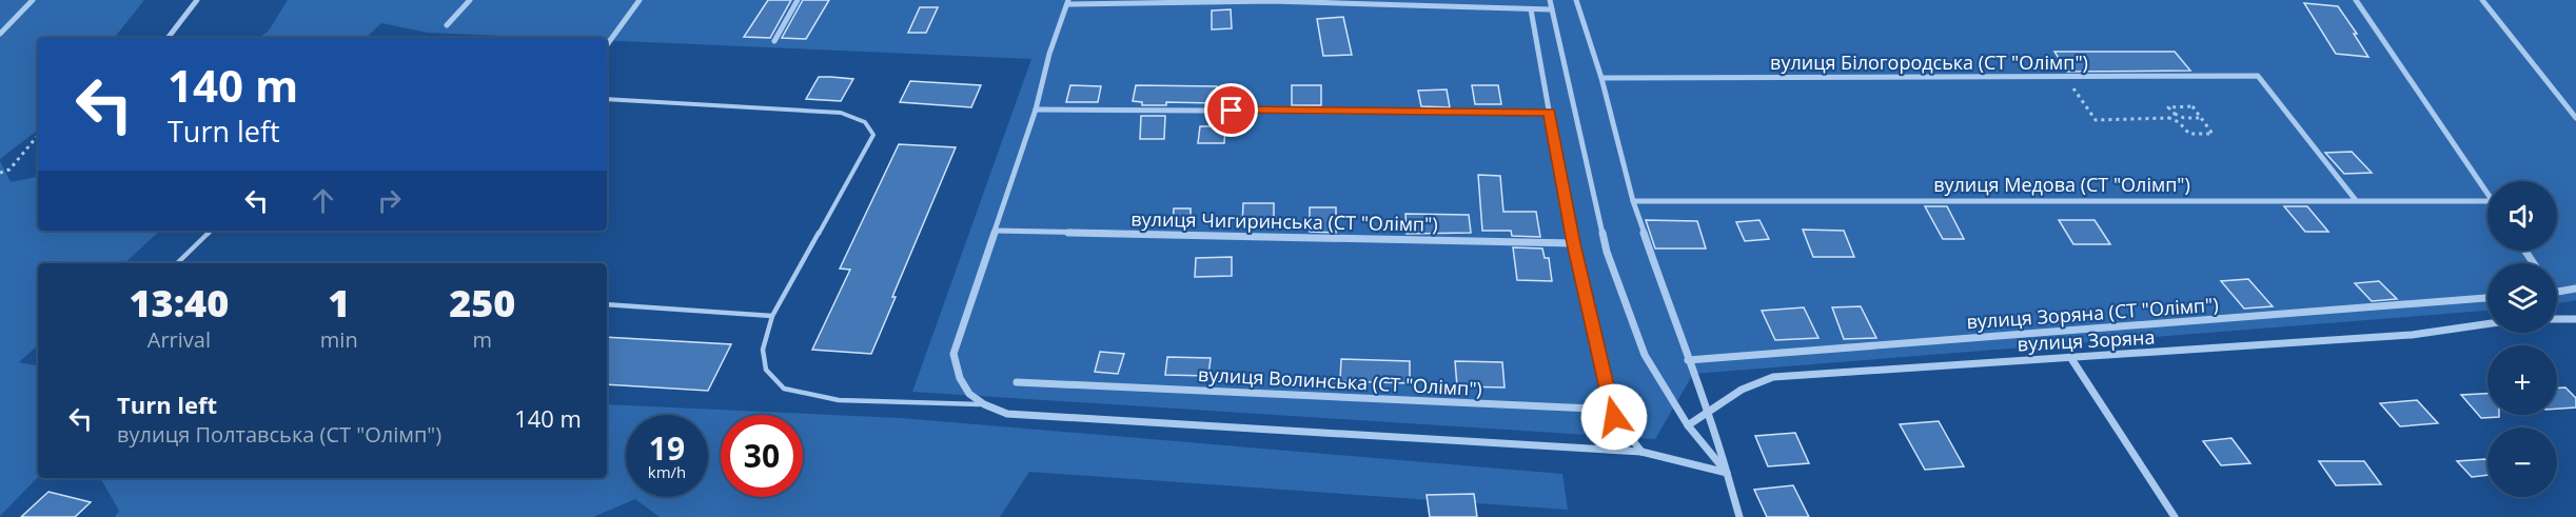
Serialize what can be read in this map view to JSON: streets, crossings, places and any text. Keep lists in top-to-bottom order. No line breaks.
{"streets":{"street":["вулиця Білогородська (СТ \"Олімп\")","вулиця Медова (СТ \"Олімп\")","вулиця Чигиринська (СТ \"Олімп\")","вулиця Зоряна (СТ \"Олімп\")","вулиця Зоряна","вулиця Волинська (СТ \"Олімп\")"]},"crossings":[["вулиця Білогородська (СТ \"Олімп\")","вулиця Медова (СТ \"Олімп\")"]],"page":{"turn":["140 m","Turn left"],"map_buttons":["+","−"],"eta":["13:40","Arrival","1","min","250","m"],"list":[{"name":"Turn left","note":"вулиця Полтавська (СТ \"Олімп\")","value":"140 m"}],"speed":"19 km/h","limit":"30"}}
